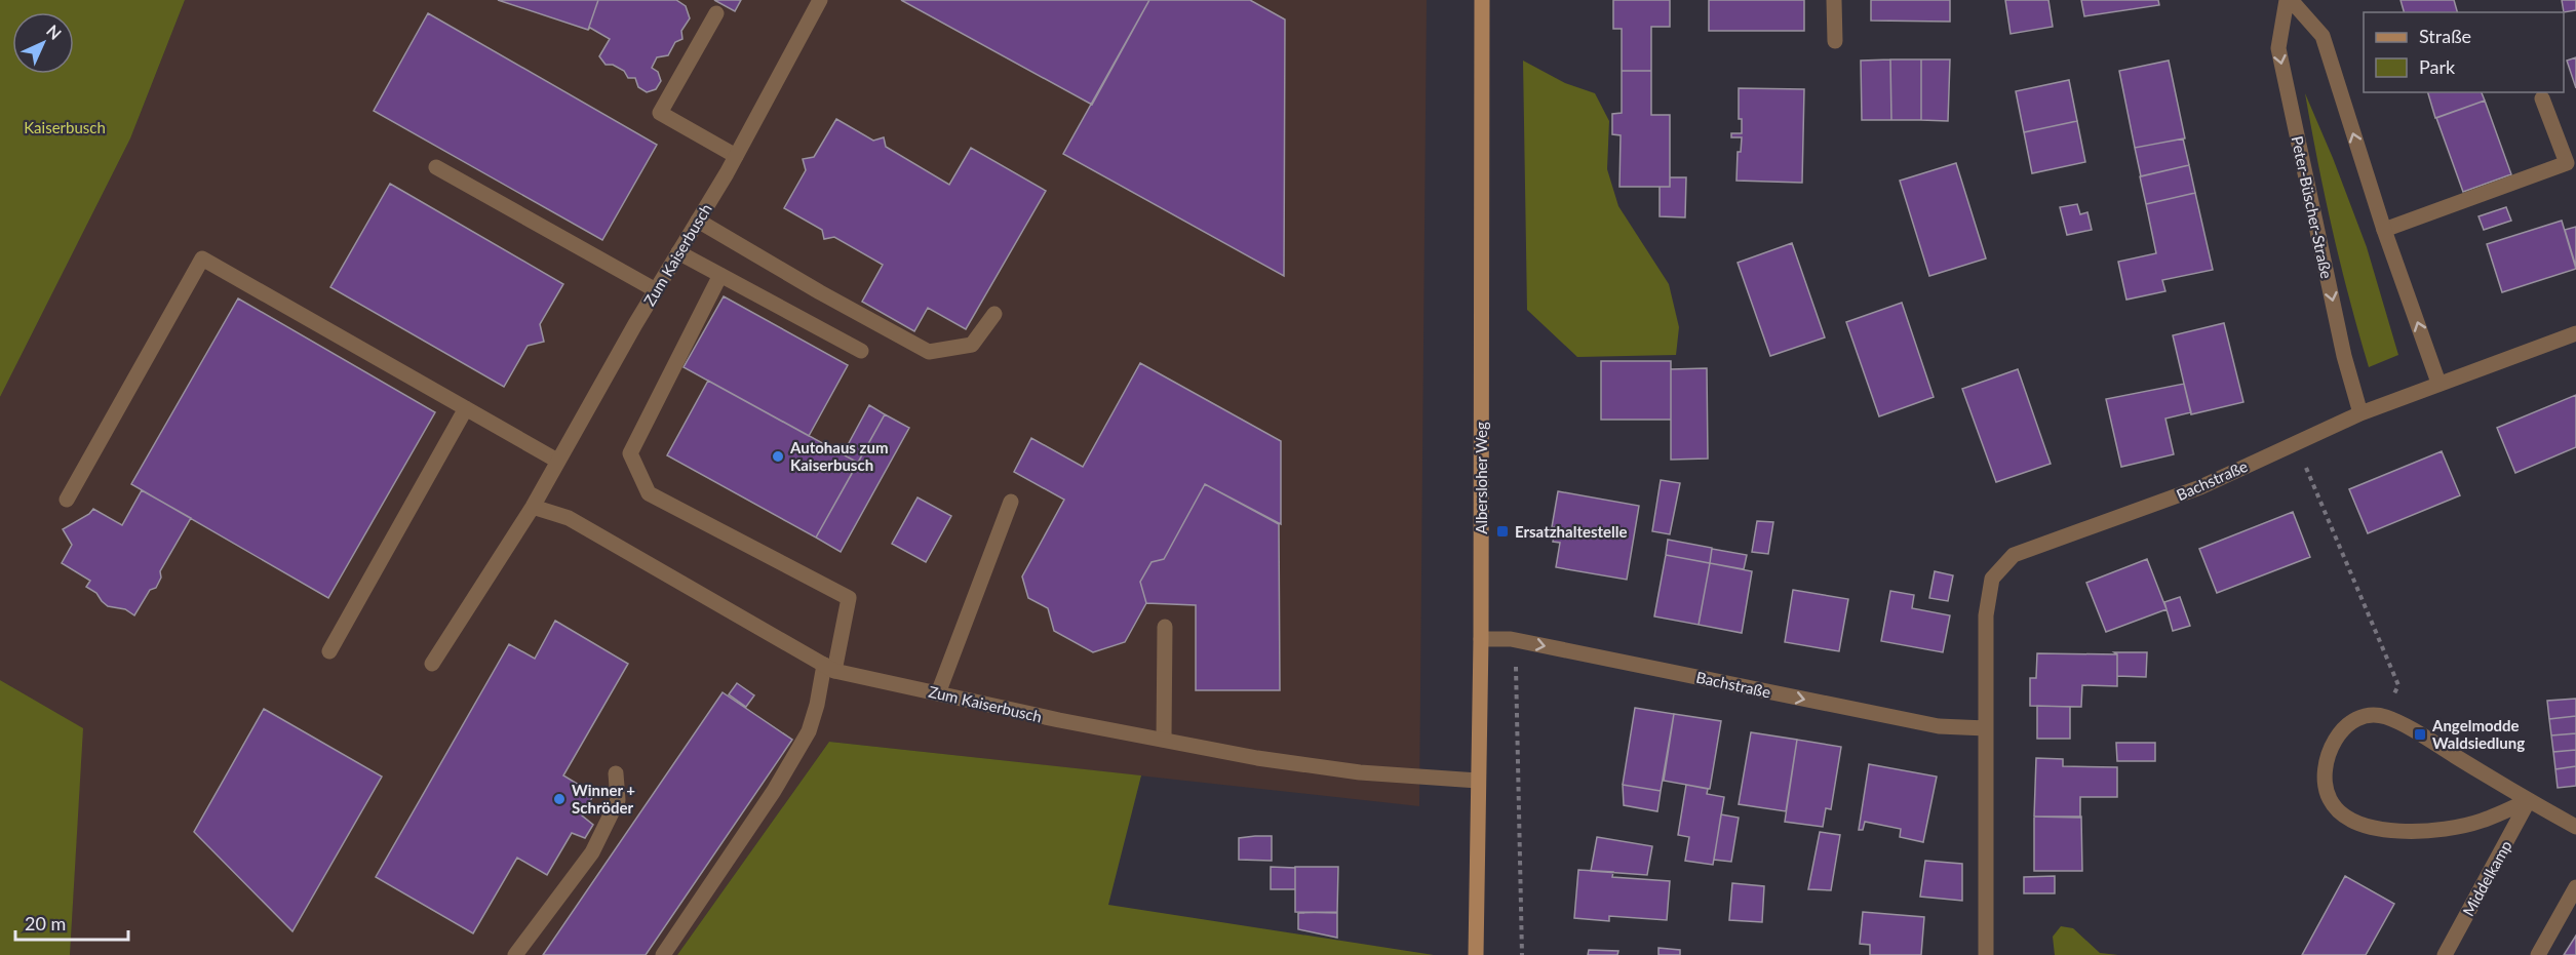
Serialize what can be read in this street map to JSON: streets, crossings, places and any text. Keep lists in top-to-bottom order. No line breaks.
{"streets":{"main road":["Albersloher Weg"],"street":["Peter-Büscher-Straße","Zum Kaiserbusch","Bachstraße","Middelkamp"]},"crossings":[["Peter-Büscher-Straße","Bachstraße"],["Zum Kaiserbusch","Albersloher Weg"],["Albersloher Weg","Bachstraße"]],"parks":["Kaiserbusch"],"places":{"other":["Autohaus zum Kaiserbusch","Winner + Schröder"],"transit":["Ersatzhaltestelle","Angelmodde Waldsiedlung"]},"legend":["Straße","Park"],"scale_bar":"20 m","north":"top right"}
